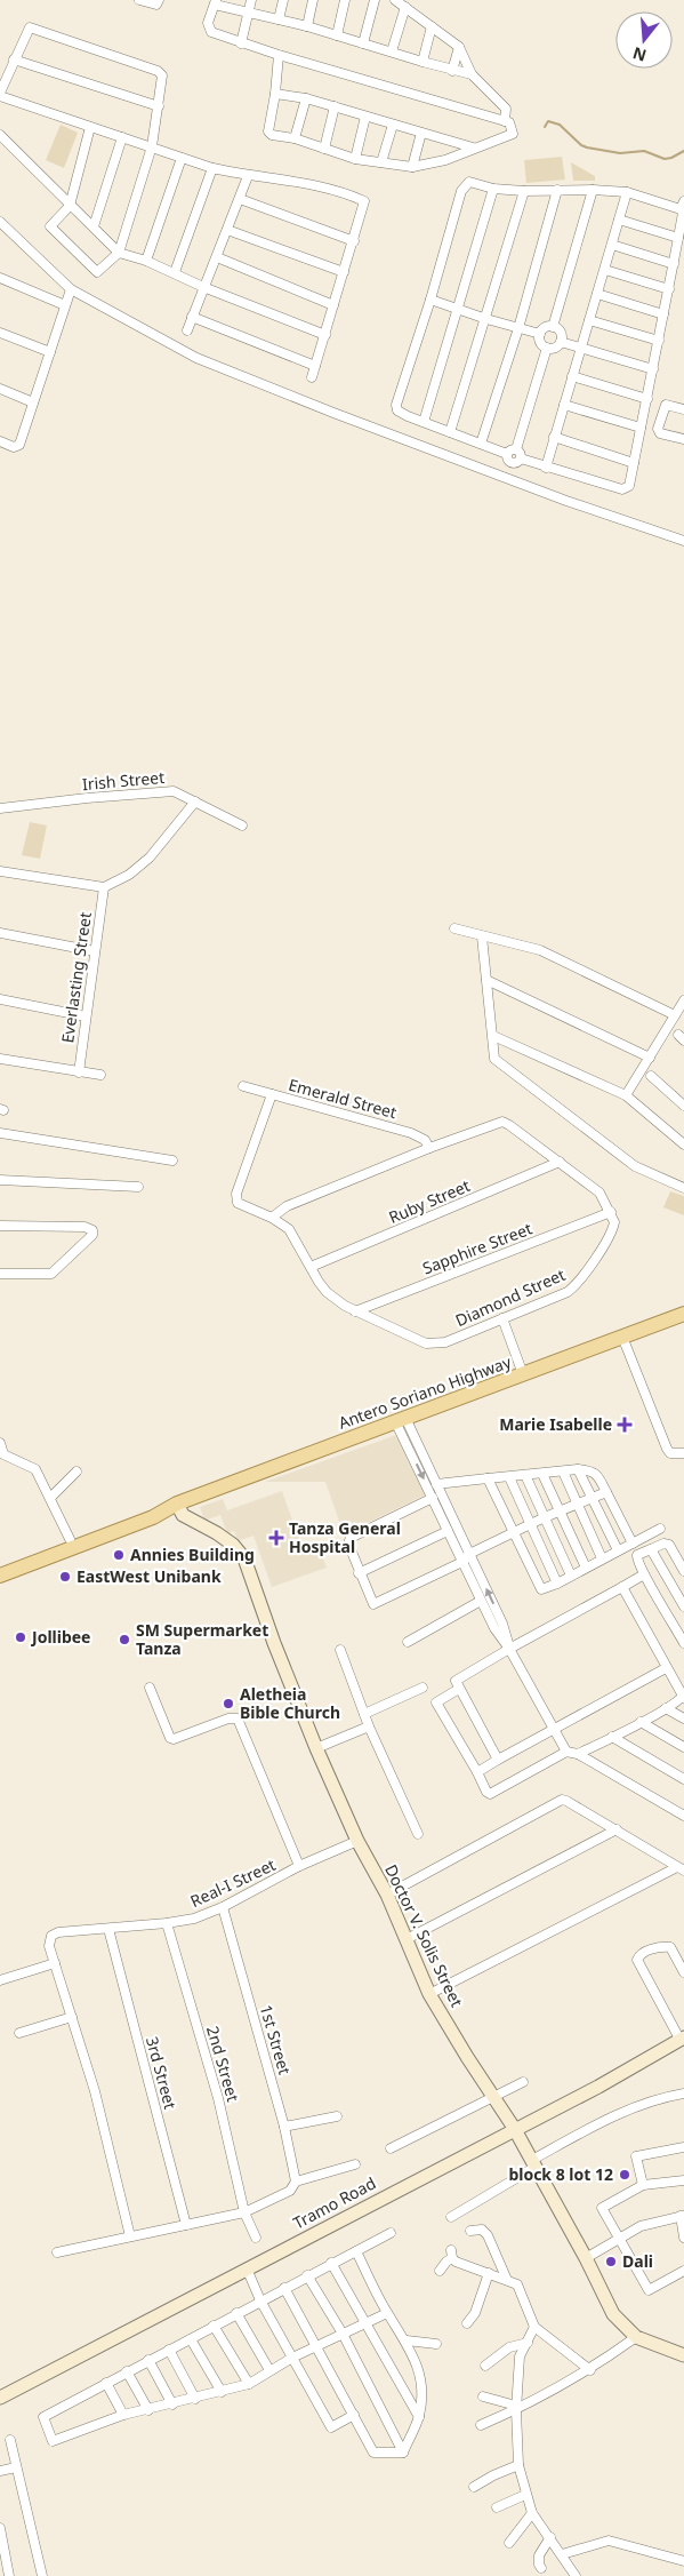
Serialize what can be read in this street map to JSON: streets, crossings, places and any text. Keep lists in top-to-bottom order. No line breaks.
{"streets":{"main road":["Antero Soriano Highway"],"street":["Irish Street","Everlasting Street","Emerald Street","Ruby Street","Sapphire Street","Diamond Street","Real-I Street","Doctor V. Solis Street","1st Street","2nd Street","3rd Street","Tramo Road"]},"crossings":[["Emerald Street","Diamond Street"],["Ruby Street","Diamond Street"],["Sapphire Street","Diamond Street"],["Antero Soriano Highway","Doctor V. Solis Street"],["Real-I Street","Doctor V. Solis Street"],["Real-I Street","1st Street"],["Real-I Street","2nd Street"],["Real-I Street","3rd Street"],["Doctor V. Solis Street","Tramo Road"]],"places":{"health":["Marie Isabelle","Tanza General Hospital"],"other":["Annies Building","EastWest Unibank","Jollibee","SM Supermarket Tanza","Aletheia Bible Church","block 8 lot 12","Dali"]},"north":"bottom"}
